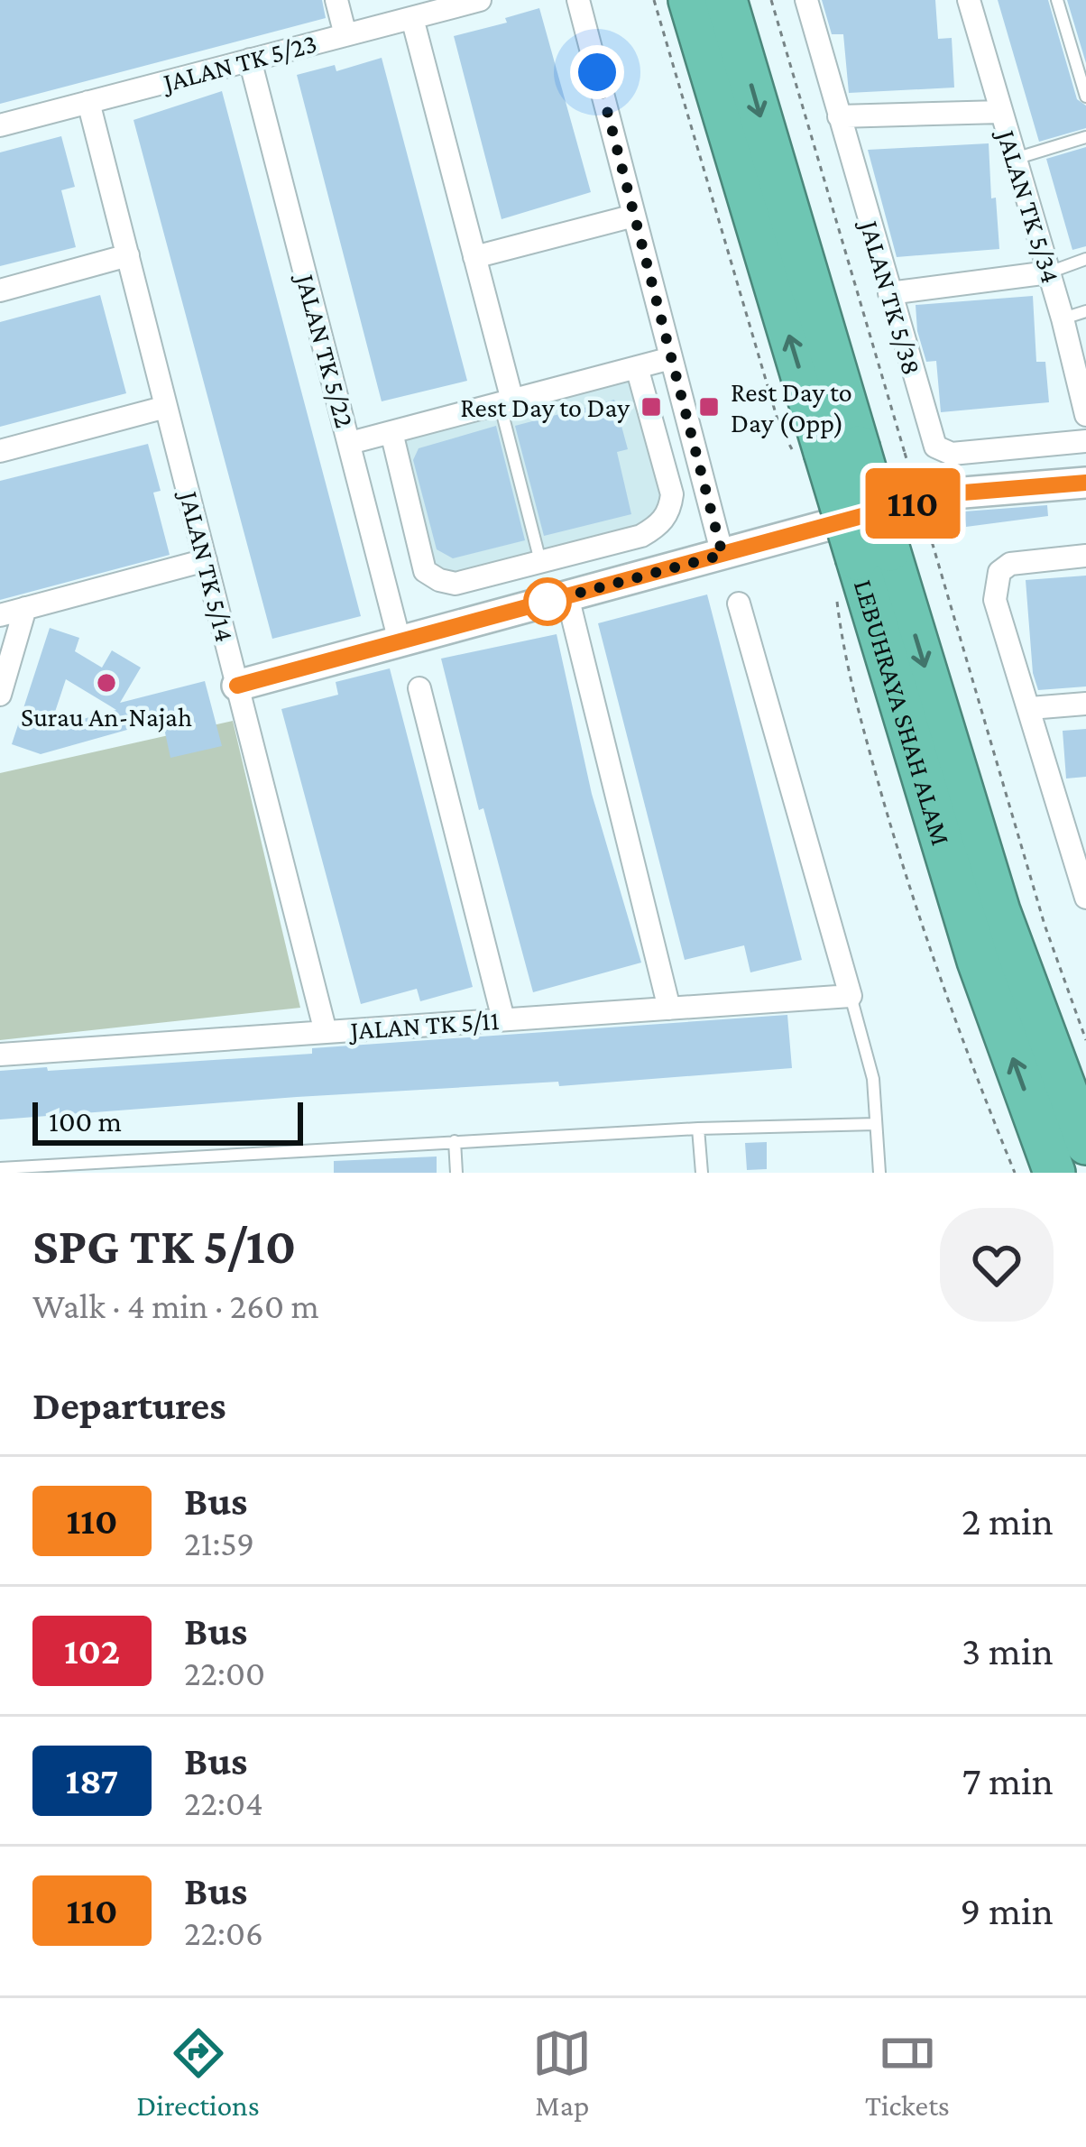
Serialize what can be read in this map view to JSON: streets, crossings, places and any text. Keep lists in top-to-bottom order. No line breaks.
{"streets":{"highway":["LEBUHRAYA SHAH ALAM"],"street":["JALAN TK 5/23","JALAN TK 5/34","JALAN TK 5/38","JALAN TK 5/22","JALAN TK 5/14","JALAN TK 5/11"]},"crossings":[["JALAN TK 5/23","JALAN TK 5/22"],["JALAN TK 5/23","JALAN TK 5/14"],["JALAN TK 5/14","JALAN TK 5/11"]],"places":{"transit":["Rest Day to Day","Rest Day to Day (Opp)"],"other":["Surau An-Najah"]},"lines":["bus line 110"],"scale_bar":"100 m","page":{"on_map":"110","scale":"100 m","heading":[["SPG TK 5/10","Walk · 4 min · 260 m"],"Departures"],"list":[{"mark":"110","name":"Bus","note":"21:59","value":"2 min"},{"mark":"102","name":"Bus","note":"22:00","value":"3 min"},{"mark":"187","name":"Bus","note":"22:04","value":"7 min"},{"mark":"110","name":"Bus","note":"22:06","value":"9 min"}],"tabs":["Directions","Map","Tickets"]}}
